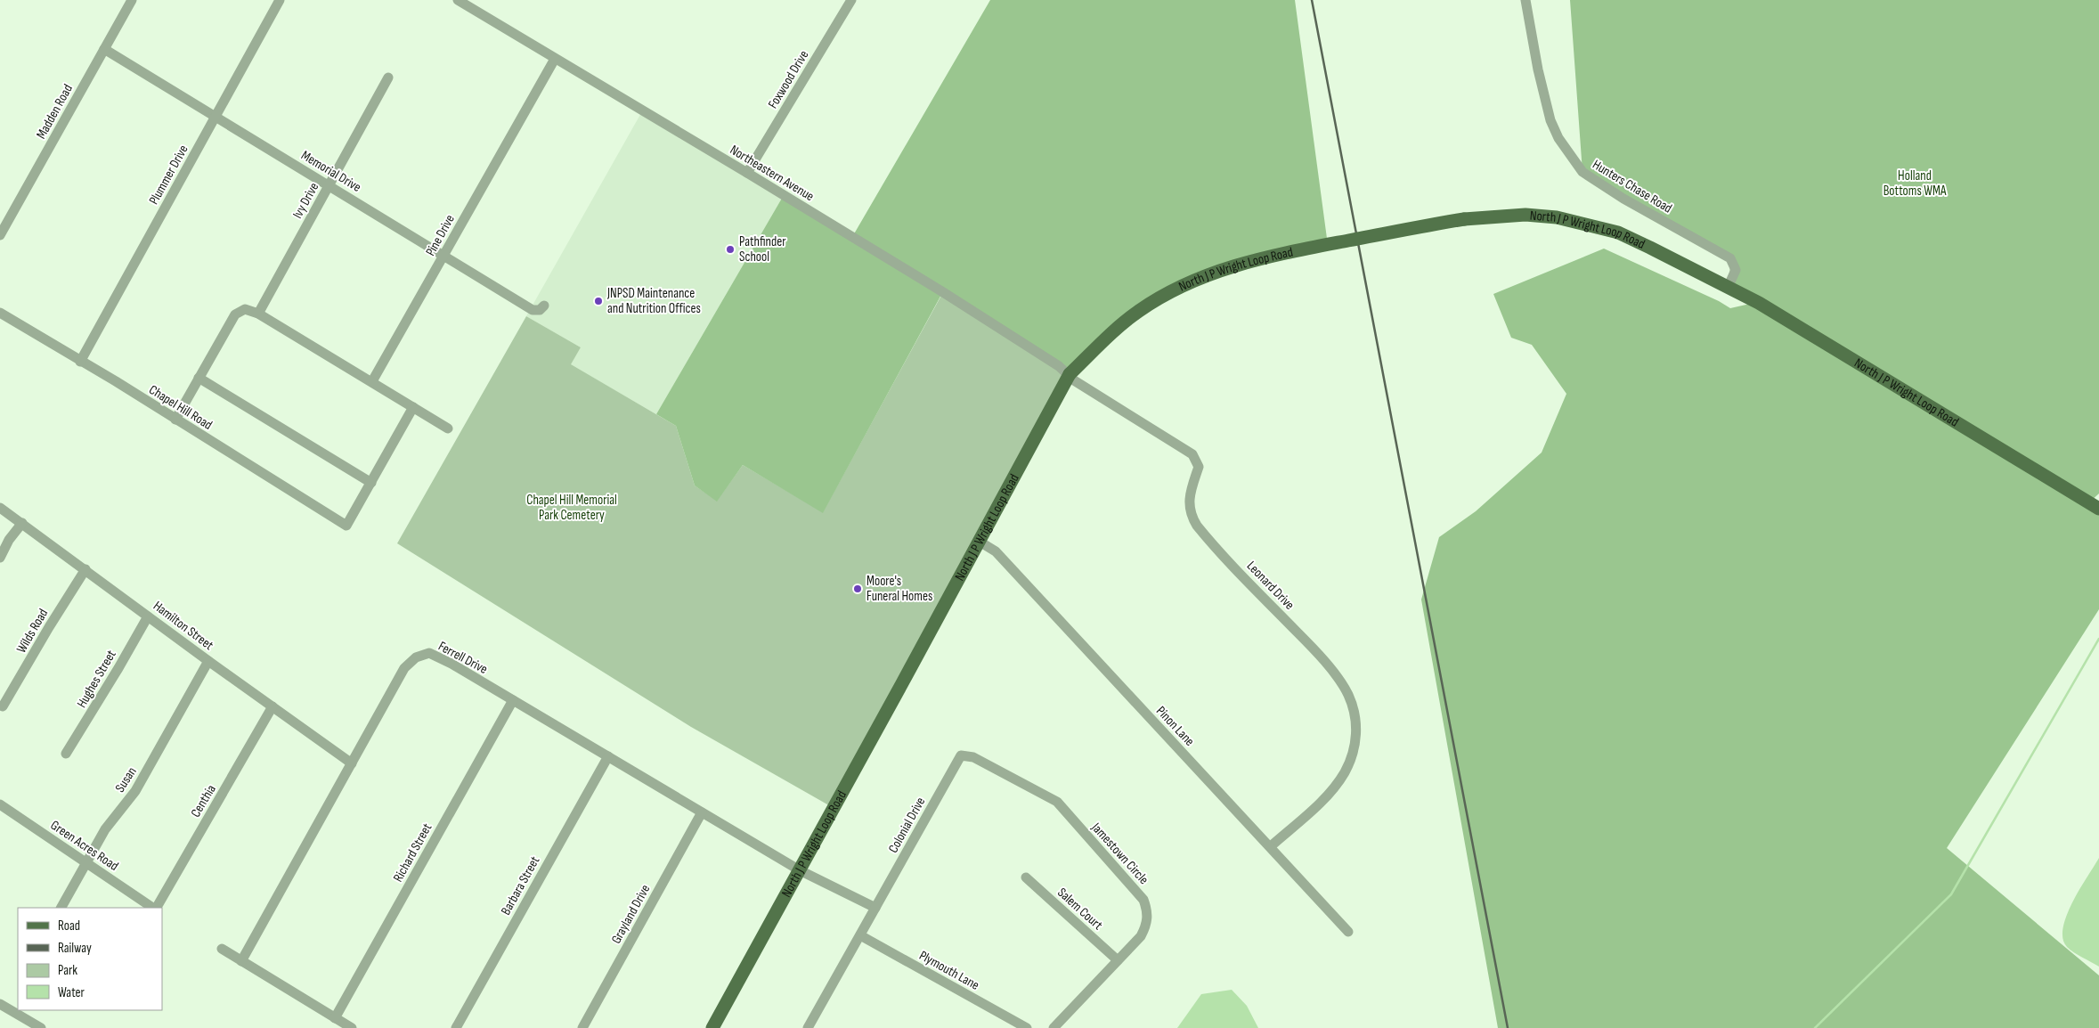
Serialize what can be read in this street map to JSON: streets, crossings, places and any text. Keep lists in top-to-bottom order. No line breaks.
{"streets":{"main road":["North J P Wright Loop Road"],"street":["Foxwood Drive","Madden Road","Memorial Drive","Northeastern Avenue","Plummer Drive","Hunters Chase Road","Ivy Drive","Pine Drive","Chapel Hill Road","Leonard Drive","Hamilton Street","Wilds Road","Ferrell Drive","Hughes Street","Pinon Lane","Susan","Centhia","Colonial Drive","Green Acres Road","Richard Street","Jamestown Circle","Barbara Street","Salem Court","Grayland Drive","Plymouth Lane"]},"crossings":[["Foxwood Drive","Northeastern Avenue"],["Madden Road","Memorial Drive"],["Memorial Drive","Plummer Drive"],["Memorial Drive","Ivy Drive"],["Memorial Drive","Pine Drive"],["Northeastern Avenue","North J P Wright Loop Road"],["Northeastern Avenue","Pine Drive"],["Northeastern Avenue","Leonard Drive"],["Plummer Drive","Chapel Hill Road"],["Hunters Chase Road","North J P Wright Loop Road"],["North J P Wright Loop Road","Leonard Drive"],["North J P Wright Loop Road","Ferrell Drive"],["North J P Wright Loop Road","Pinon Lane"],["Leonard Drive","Pinon Lane"],["Hamilton Street","Wilds Road"],["Hamilton Street","Ferrell Drive"],["Hamilton Street","Hughes Street"],["Hamilton Street","Susan"],["Hamilton Street","Centhia"],["Ferrell Drive","Richard Street"],["Ferrell Drive","Barbara Street"],["Ferrell Drive","Grayland Drive"],["Susan","Green Acres Road"],["Colonial Drive","Jamestown Circle"],["Colonial Drive","Plymouth Lane"],["Jamestown Circle","Salem Court"]],"parks":["Holland Bottoms WMA","Chapel Hill Memorial Park Cemetery"],"places":["Pathfinder School","JNPSD Maintenance and Nutrition Offices","Moore's Funeral Homes"],"legend":["Road","Railway","Park","Water"]}
